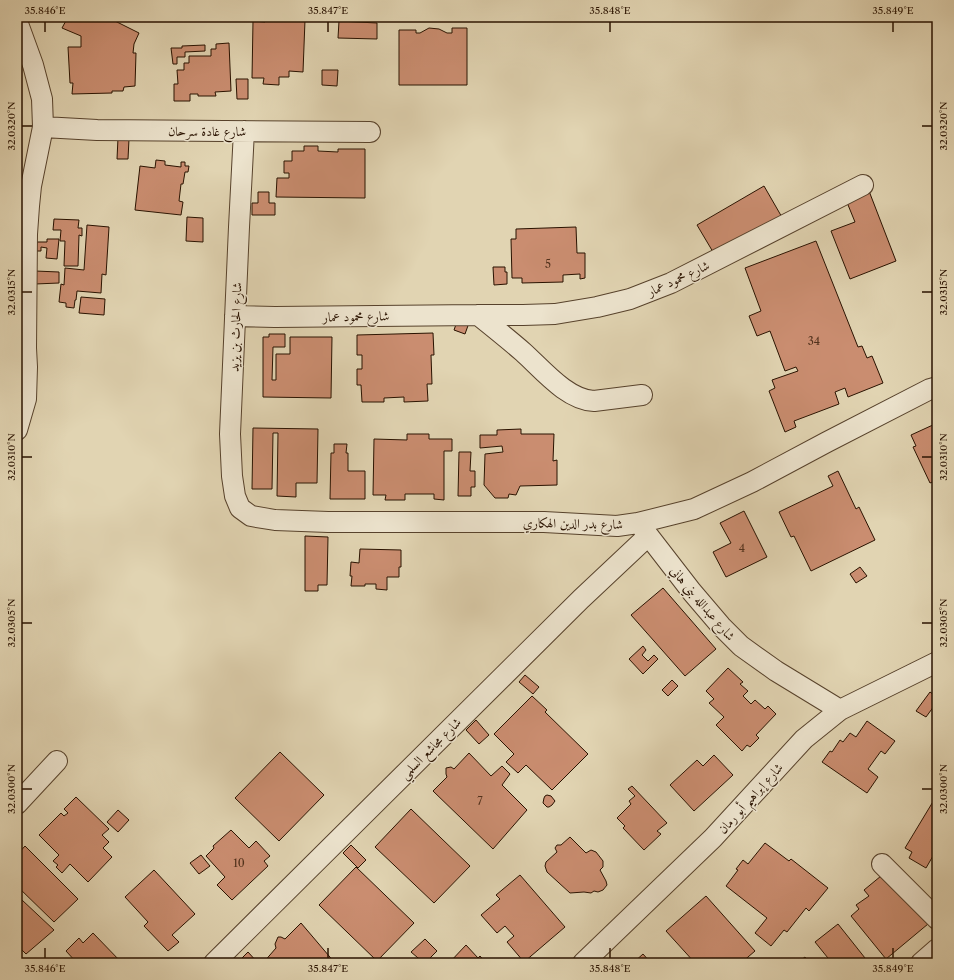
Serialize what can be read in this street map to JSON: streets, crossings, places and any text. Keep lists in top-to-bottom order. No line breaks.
{"streets":{"street":["شارع غادة سرحان","شارع محمود عمار","شارع الحارث بن يزيد","شارع بدر الدين الهكاري","شارع عبدالله بني هاني","شارع مجاشع السلمي","شارع إبراهيم أبو رمان"]},"crossings":[["شارع غادة سرحان","شارع الحارث بن يزيد"],["شارع محمود عمار","شارع الحارث بن يزيد"],["شارع الحارث بن يزيد","شارع بدر الدين الهكاري"],["شارع بدر الدين الهكاري","شارع عبدالله بني هاني"],["شارع بدر الدين الهكاري","شارع مجاشع السلمي"],["شارع عبدالله بني هاني","شارع مجاشع السلمي"],["شارع عبدالله بني هاني","شارع إبراهيم أبو رمان"]],"house_numbers":["5","34","4","7","10"],"coordinates":["35.846°E","35.847°E","35.848°E","35.849°E","32.0320°N","32.0315°N","32.0310°N","32.0305°N","32.0300°N"]}
